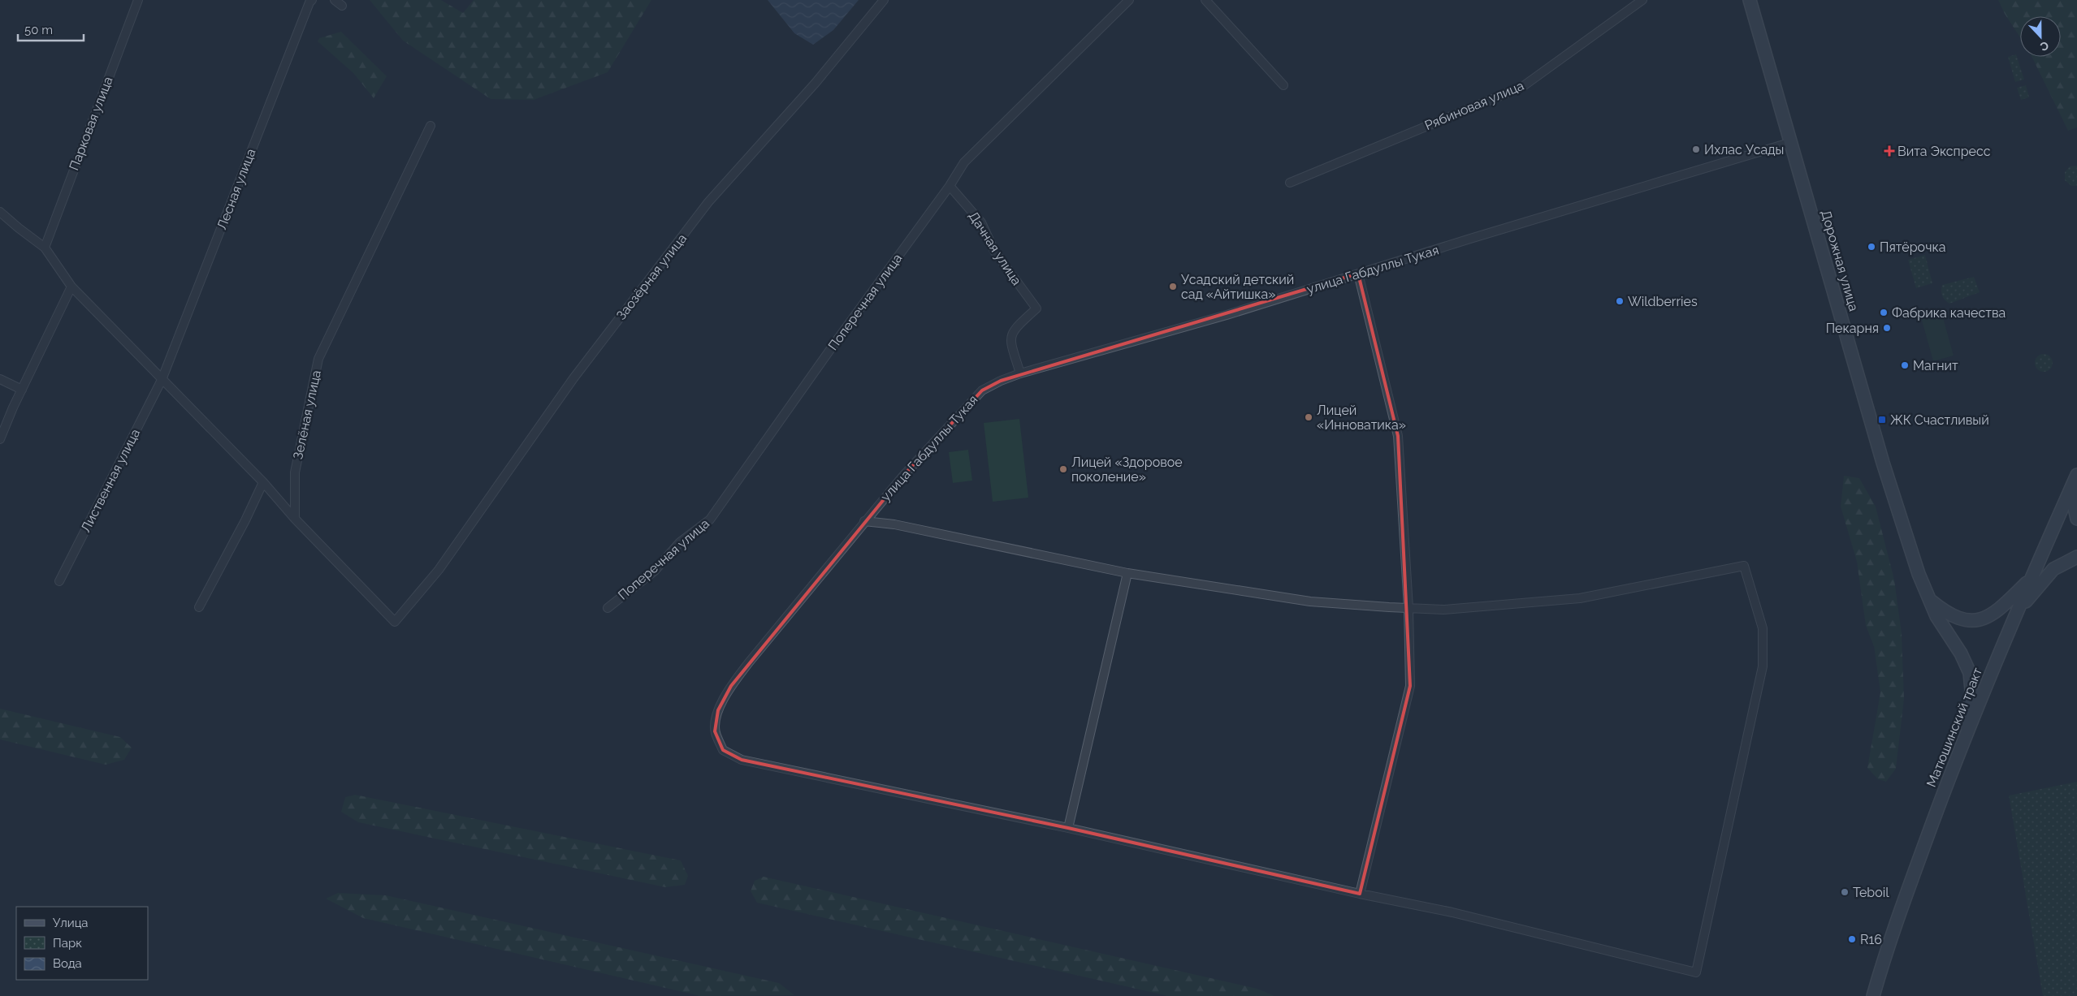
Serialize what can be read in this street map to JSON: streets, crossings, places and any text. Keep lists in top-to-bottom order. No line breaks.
{"streets":{"street":["Рябиновая улица","Парковая улица","Лесная улица","Дачная улица","Дорожная улица","улица Габдуллы Тукая","Заозёрная улица","Поперечная улица","Зелёная улица","Лиственная улица","Матюшинский тракт"]},"crossings":[["Лесная улица","Лиственная улица"],["Дачная улица","улица Габдуллы Тукая"],["Дачная улица","Поперечная улица"],["Дорожная улица","улица Габдуллы Тукая"],["Дорожная улица","Матюшинский тракт"],["Заозёрная улица","Зелёная улица"]],"places":{"other":["Ихлас Усады","Пятёрочка","Усадский детский сад «Айтишка»","Wildberries","Фабрика качества","Пекарня","Магнит","Лицей «Инноватика»","Лицей «Здоровое поколение»","Teboil","R16"],"health":["Вита Экспресс"],"transit":["ЖК Счастливый"]},"legend":["Улица","Парк","Вода"],"scale_bar":"50 m","north":"bottom"}
